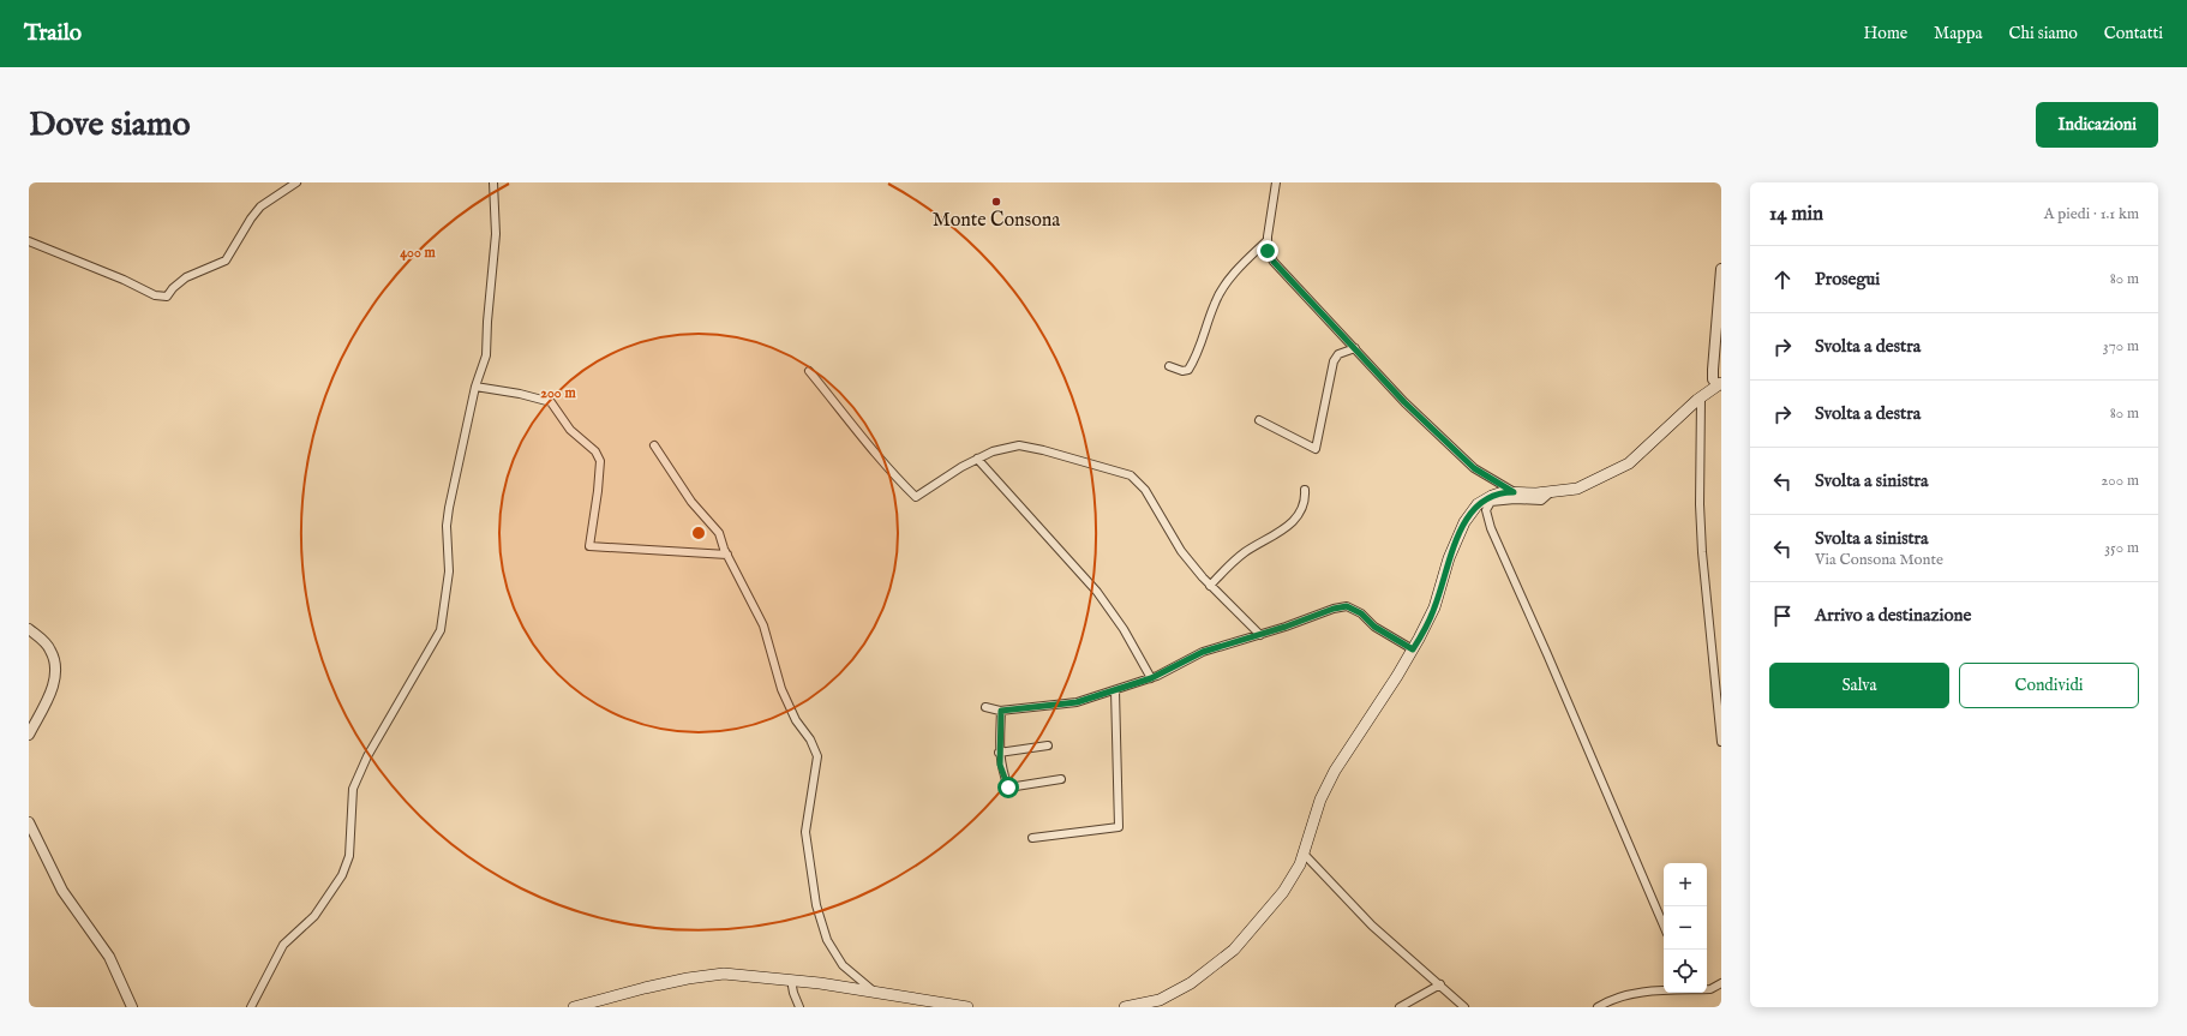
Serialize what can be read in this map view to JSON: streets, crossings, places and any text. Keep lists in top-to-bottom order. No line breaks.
{"places":["Monte Consona"],"page":{"header":"Trailo","nav":["Home","Mappa","Chi siamo","Contatti"],"buttons":["Indicazioni",["Salva","Condividi"]],"title":"Dove siamo","heading":["14 min","A piedi · 1.1 km"],"list":[["Prosegui","80 m"],["Svolta a destra","370 m"],["Svolta a destra","80 m"],["Svolta a sinistra","200 m"],["Svolta a sinistra","Via Consona Monte","350 m"],"Arrivo a destinazione"],"map_buttons":["+","−"]},"rings":["400 m","200 m"]}
